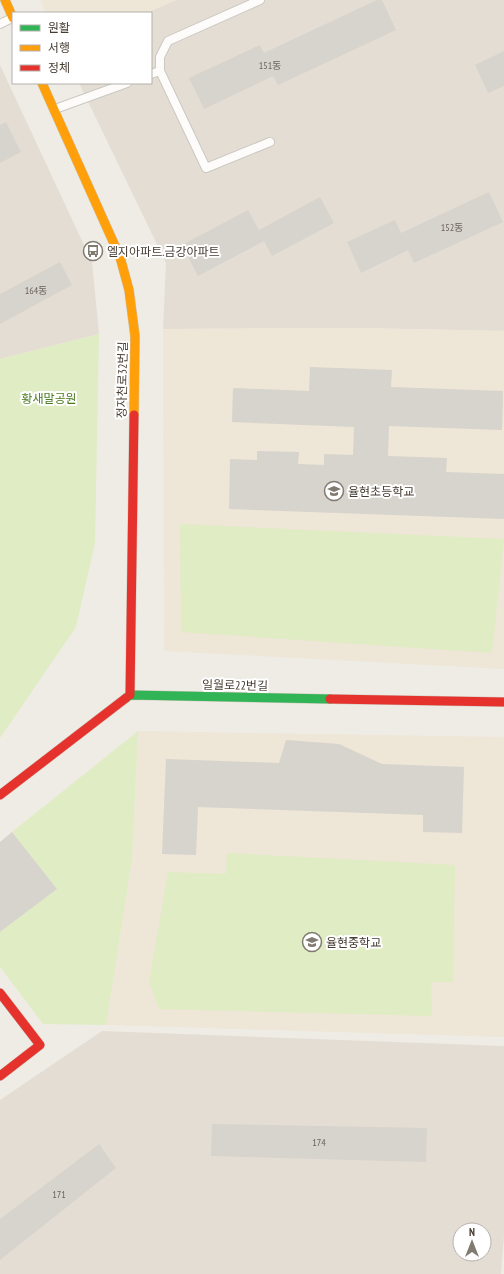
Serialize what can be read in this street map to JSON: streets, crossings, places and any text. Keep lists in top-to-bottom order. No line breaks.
{"streets":{"street":["정자천로32번길","일월로22번길"]},"crossings":[["정자천로32번길","일월로22번길"]],"parks":["황새말공원"],"places":{"bus stop":["엘지아파트.금강아파트"],"school or university":["율현초등학교","율현중학교"]},"house_numbers":["151동","152동","164동","174","171"],"legend":["원활","서행","정체"],"north":"top"}
